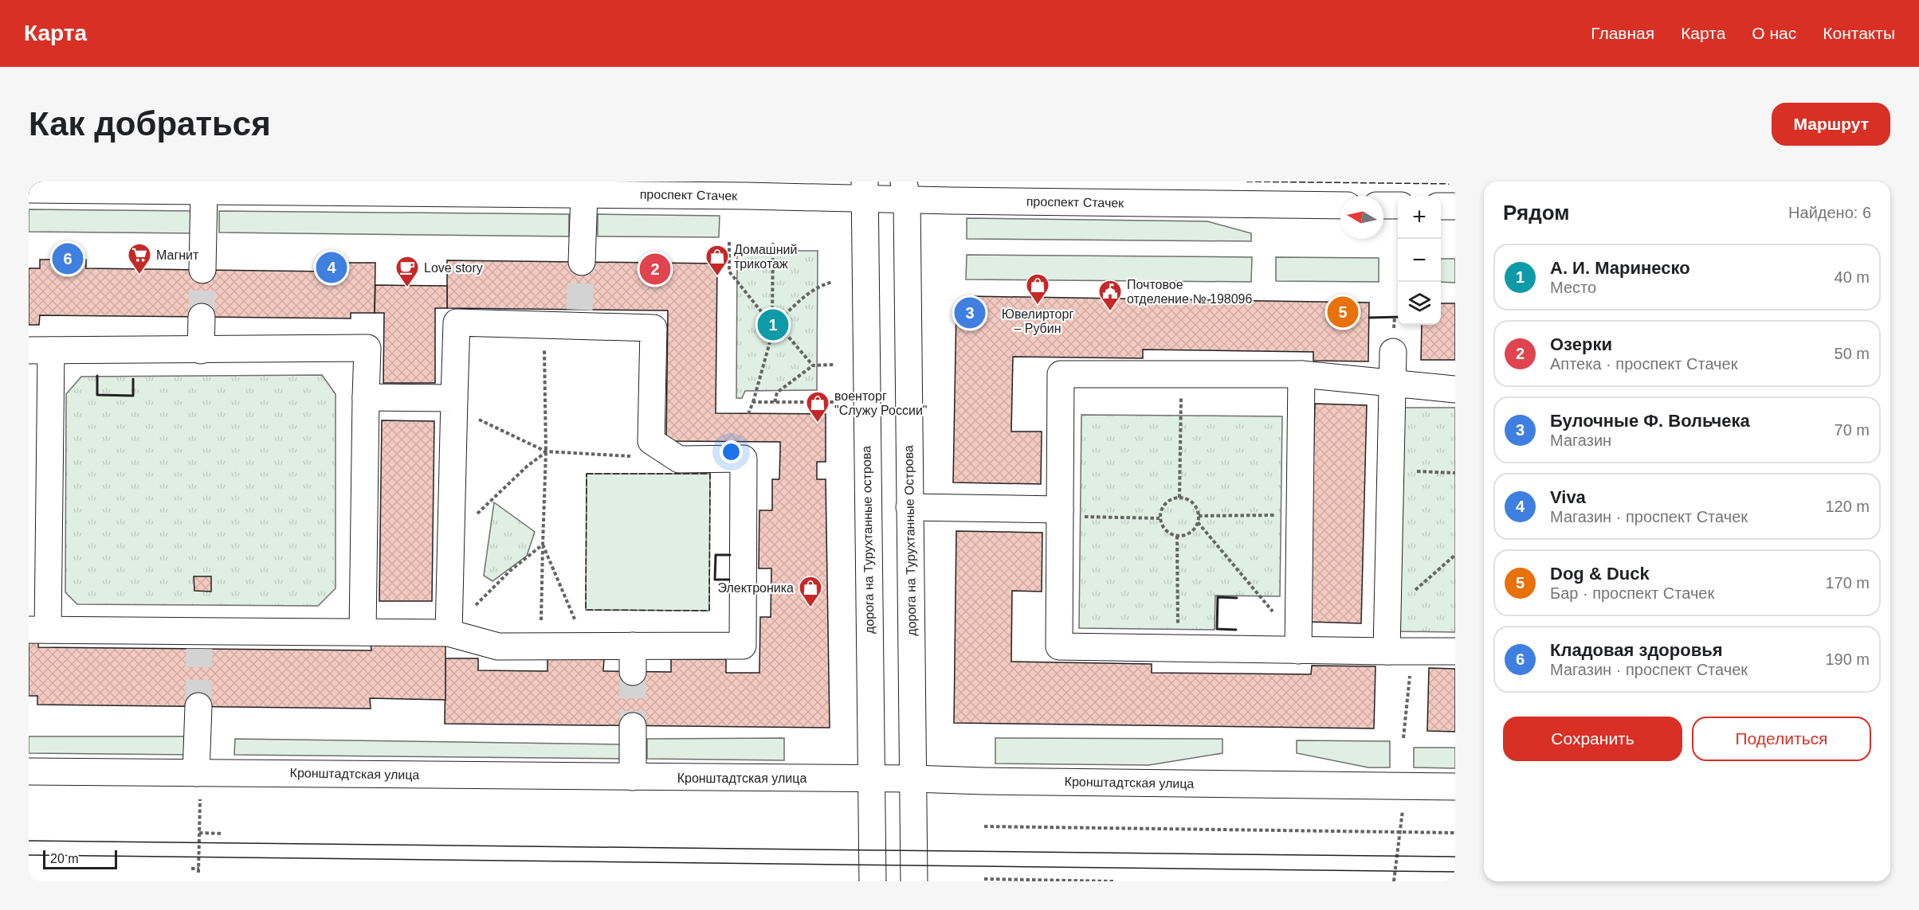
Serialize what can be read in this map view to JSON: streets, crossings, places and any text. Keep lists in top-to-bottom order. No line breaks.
{"streets":{"street":["проспект Стачек","дорога на Турухтанные острова","дорога на Турухтанные Острова","Кронштадтская улица"]},"crossings":[["проспект Стачек","дорога на Турухтанные острова"],["проспект Стачек","дорога на Турухтанные Острова"],["дорога на Турухтанные острова","Кронштадтская улица"],["дорога на Турухтанные Острова","Кронштадтская улица"]],"places":{"supermarket":["Магнит"],"shop":["Домашний трикотаж","Ювелирторг – Рубин","военторг \"Служу России\"","Электроника"],"cafe":["Love story"],"public building":["Почтовое отделение № 198096"]},"scale_bar":"20 m","north":"left","page":{"header":"Карта","nav":["Главная","Карта","О нас","Контакты"],"buttons":["Маршрут",["Сохранить","Поделиться"]],"title":"Как добраться","heading":["Рядом","Найдено: 6"],"map_buttons":["+","−"],"pins":["6","4","2","5","3","1"],"list":[{"mark":"1","name":"А. И. Маринеско","note":"Место","value":"40 m"},{"mark":"2","name":"Озерки","note":"Аптека · проспект Стачек","value":"50 m"},{"mark":"3","name":"Булочные Ф. Вольчека","note":"Магазин","value":"70 m"},{"mark":"4","name":"Viva","note":"Магазин · проспект Стачек","value":"120 m"},{"mark":"5","name":"Dog & Duck","note":"Бар · проспект Стачек","value":"170 m"},{"mark":"6","name":"Кладовая здоровья","note":"Магазин · проспект Стачек","value":"190 m"}],"scale":"20 m"}}
